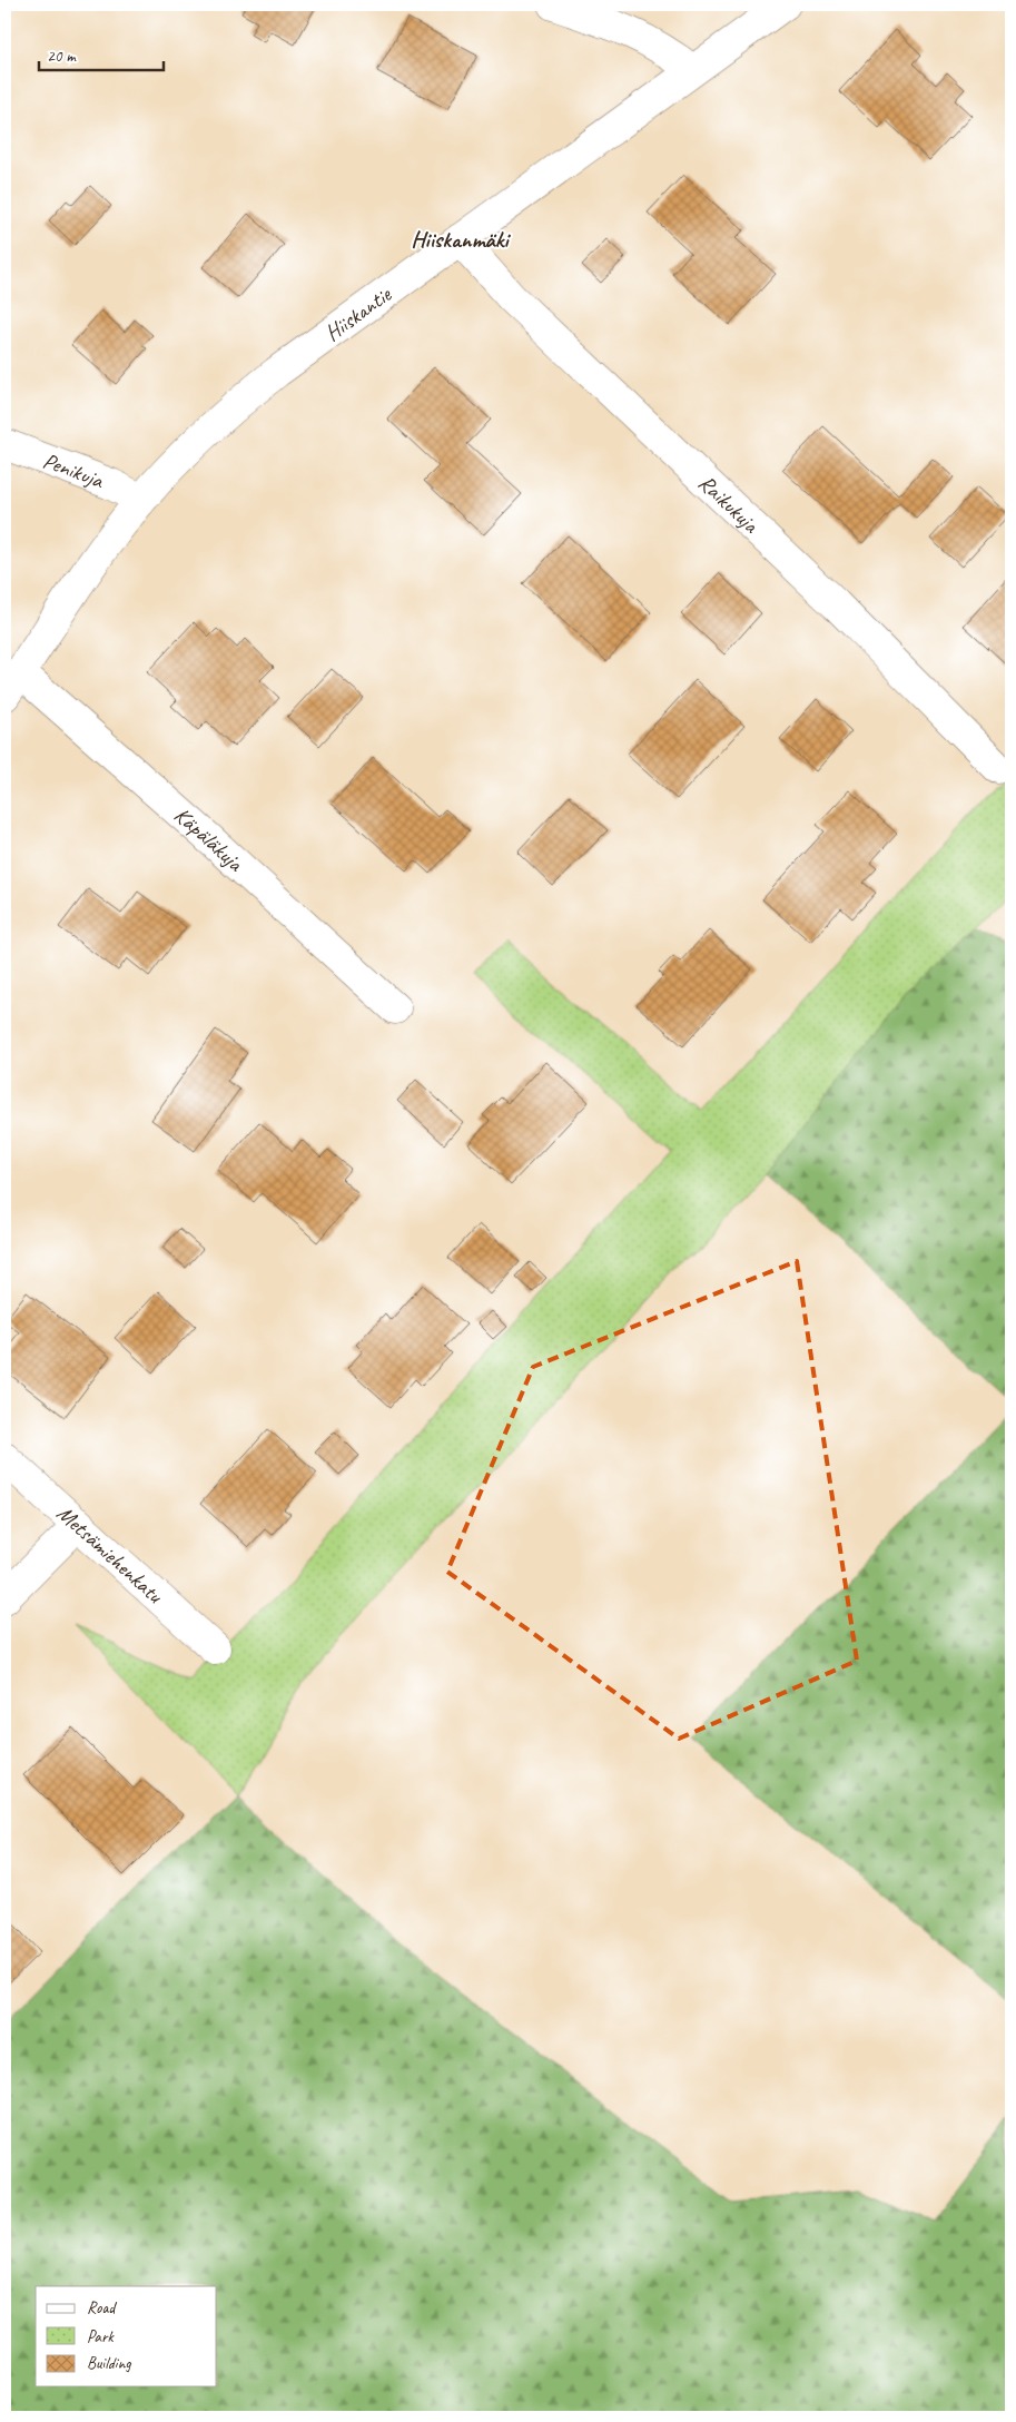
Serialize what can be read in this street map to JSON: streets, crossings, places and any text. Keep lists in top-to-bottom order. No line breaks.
{"streets":{"street":["Hiiskantie","Penikuja","Raikukuja","Käpäläkuja","Metsämiehenkatu"]},"crossings":[["Hiiskantie","Penikuja"],["Hiiskantie","Raikukuja"],["Hiiskantie","Käpäläkuja"]],"districts":["Hiiskanmäki"],"legend":["Road","Park","Building"],"scale_bar":"20 m"}
